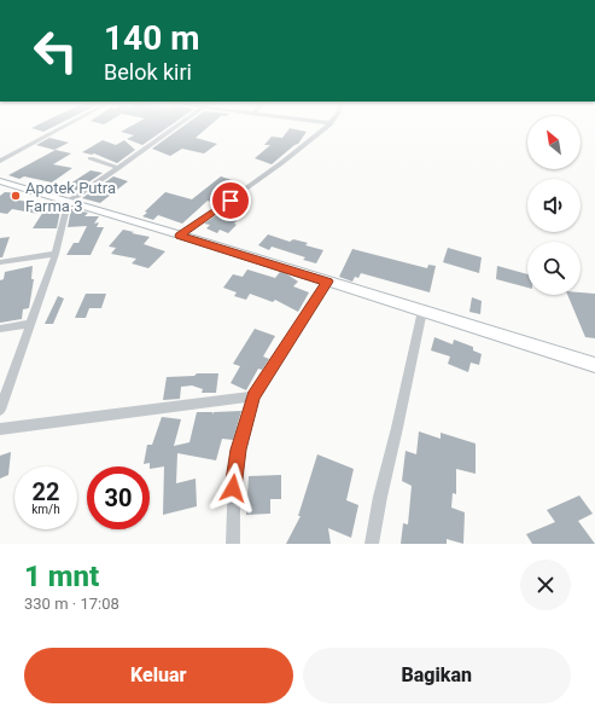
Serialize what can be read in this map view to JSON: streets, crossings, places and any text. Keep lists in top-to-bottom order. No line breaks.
{"places":["Apotek Putra Farma 3"],"north":"top left","page":{"turn":["140 m","Belok kiri"],"speed":"22 km/h","limit":"30","heading":["1 mnt","330 m · 17:08"],"buttons":["Keluar","Bagikan"]}}
